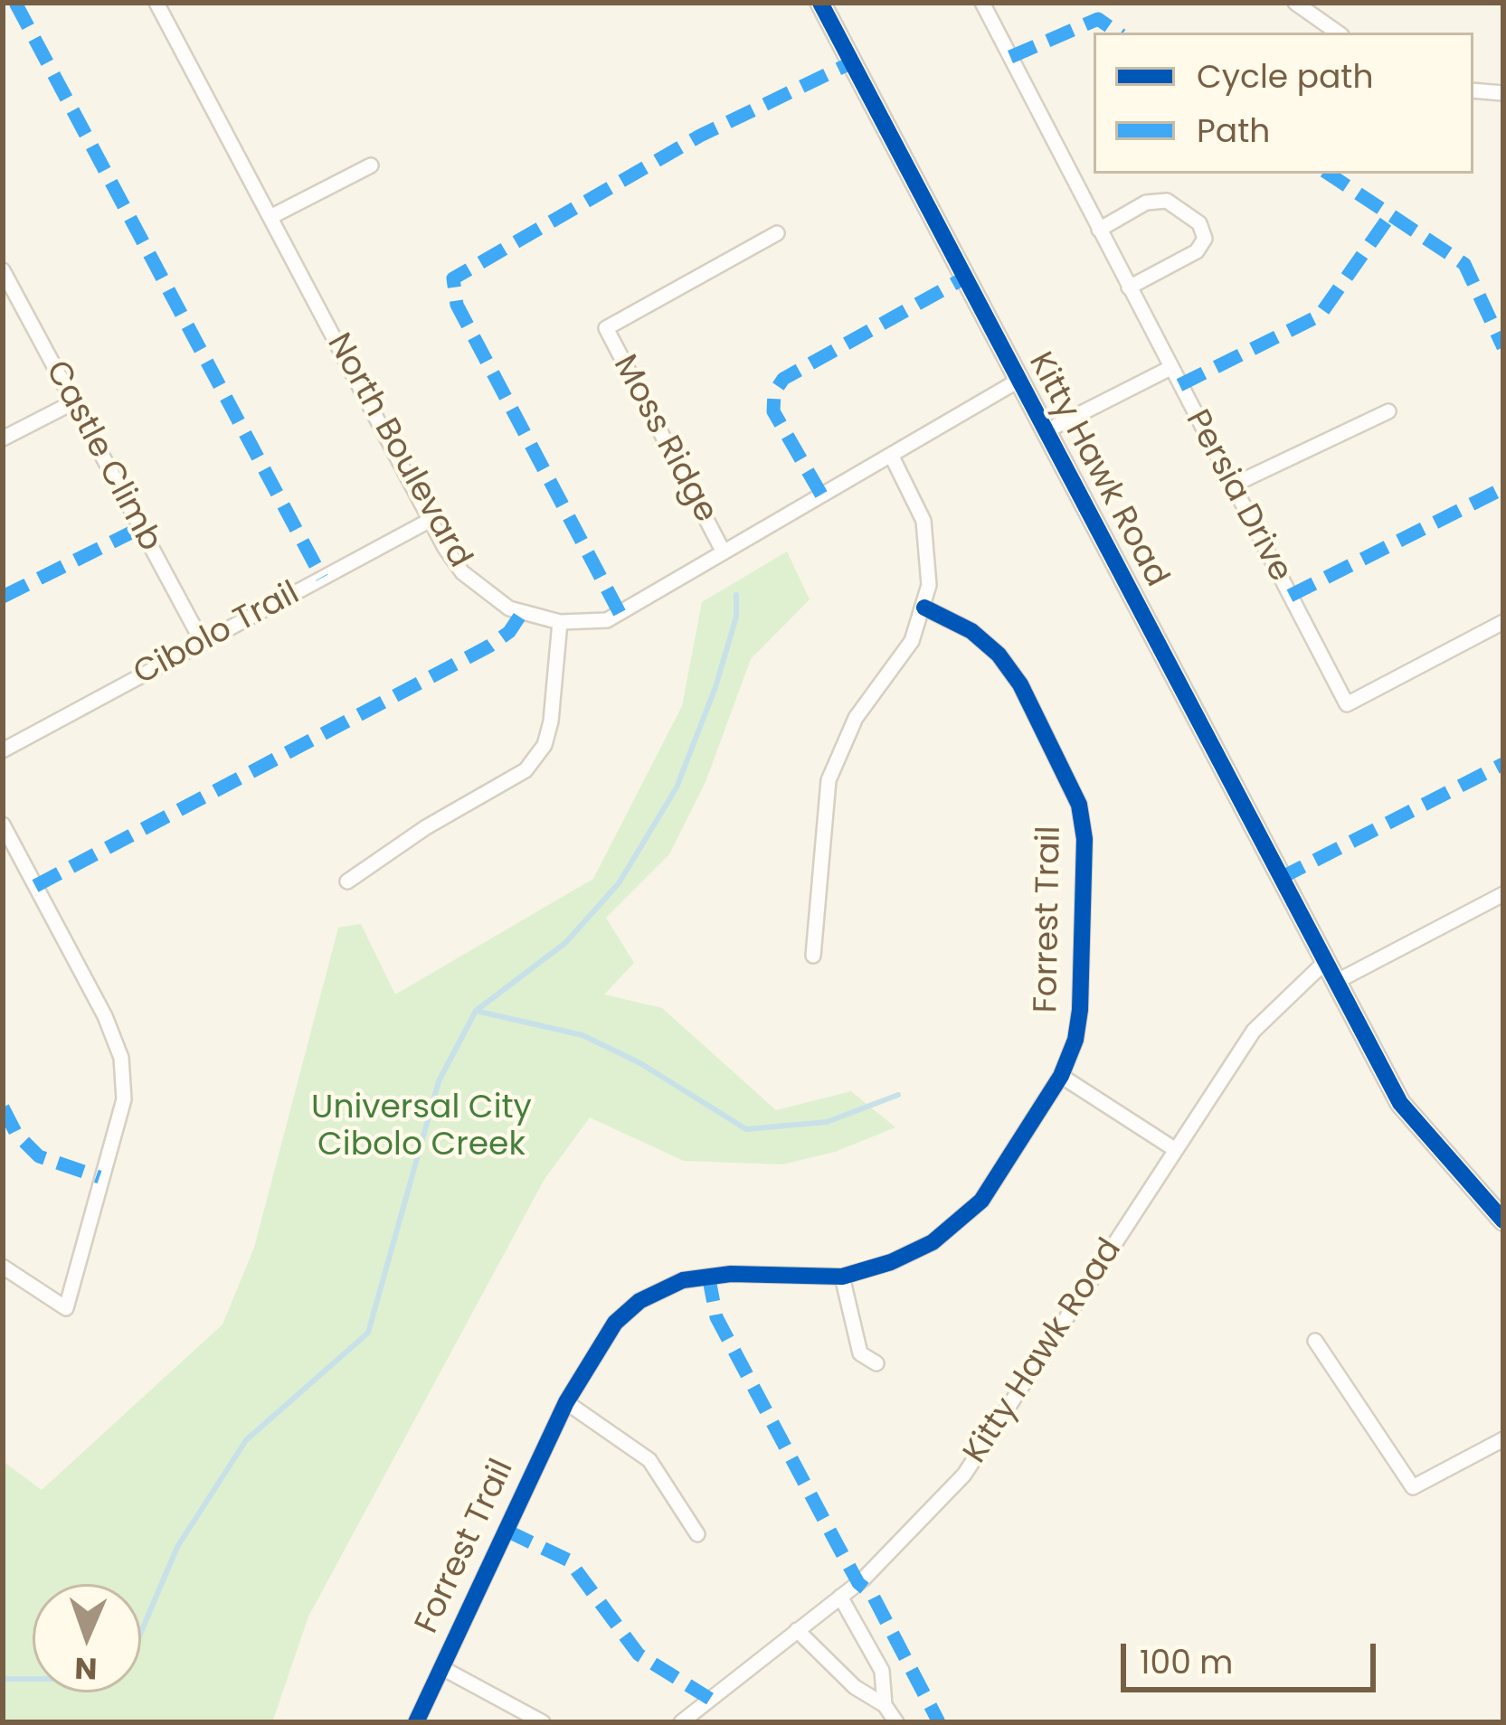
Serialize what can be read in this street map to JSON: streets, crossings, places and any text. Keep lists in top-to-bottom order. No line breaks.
{"streets":{"street":["Moss Ridge","North Boulevard","Castle Climb","Kitty Hawk Road","Persia Drive","Cibolo Trail","Forrest Trail"]},"crossings":[["Moss Ridge","North Boulevard"],["North Boulevard","Kitty Hawk Road"],["North Boulevard","Cibolo Trail"],["Castle Climb","Cibolo Trail"]],"parks":["Universal City Cibolo Creek"],"legend":["Cycle path","Path"],"scale_bar":"100 m","north":"bottom"}
